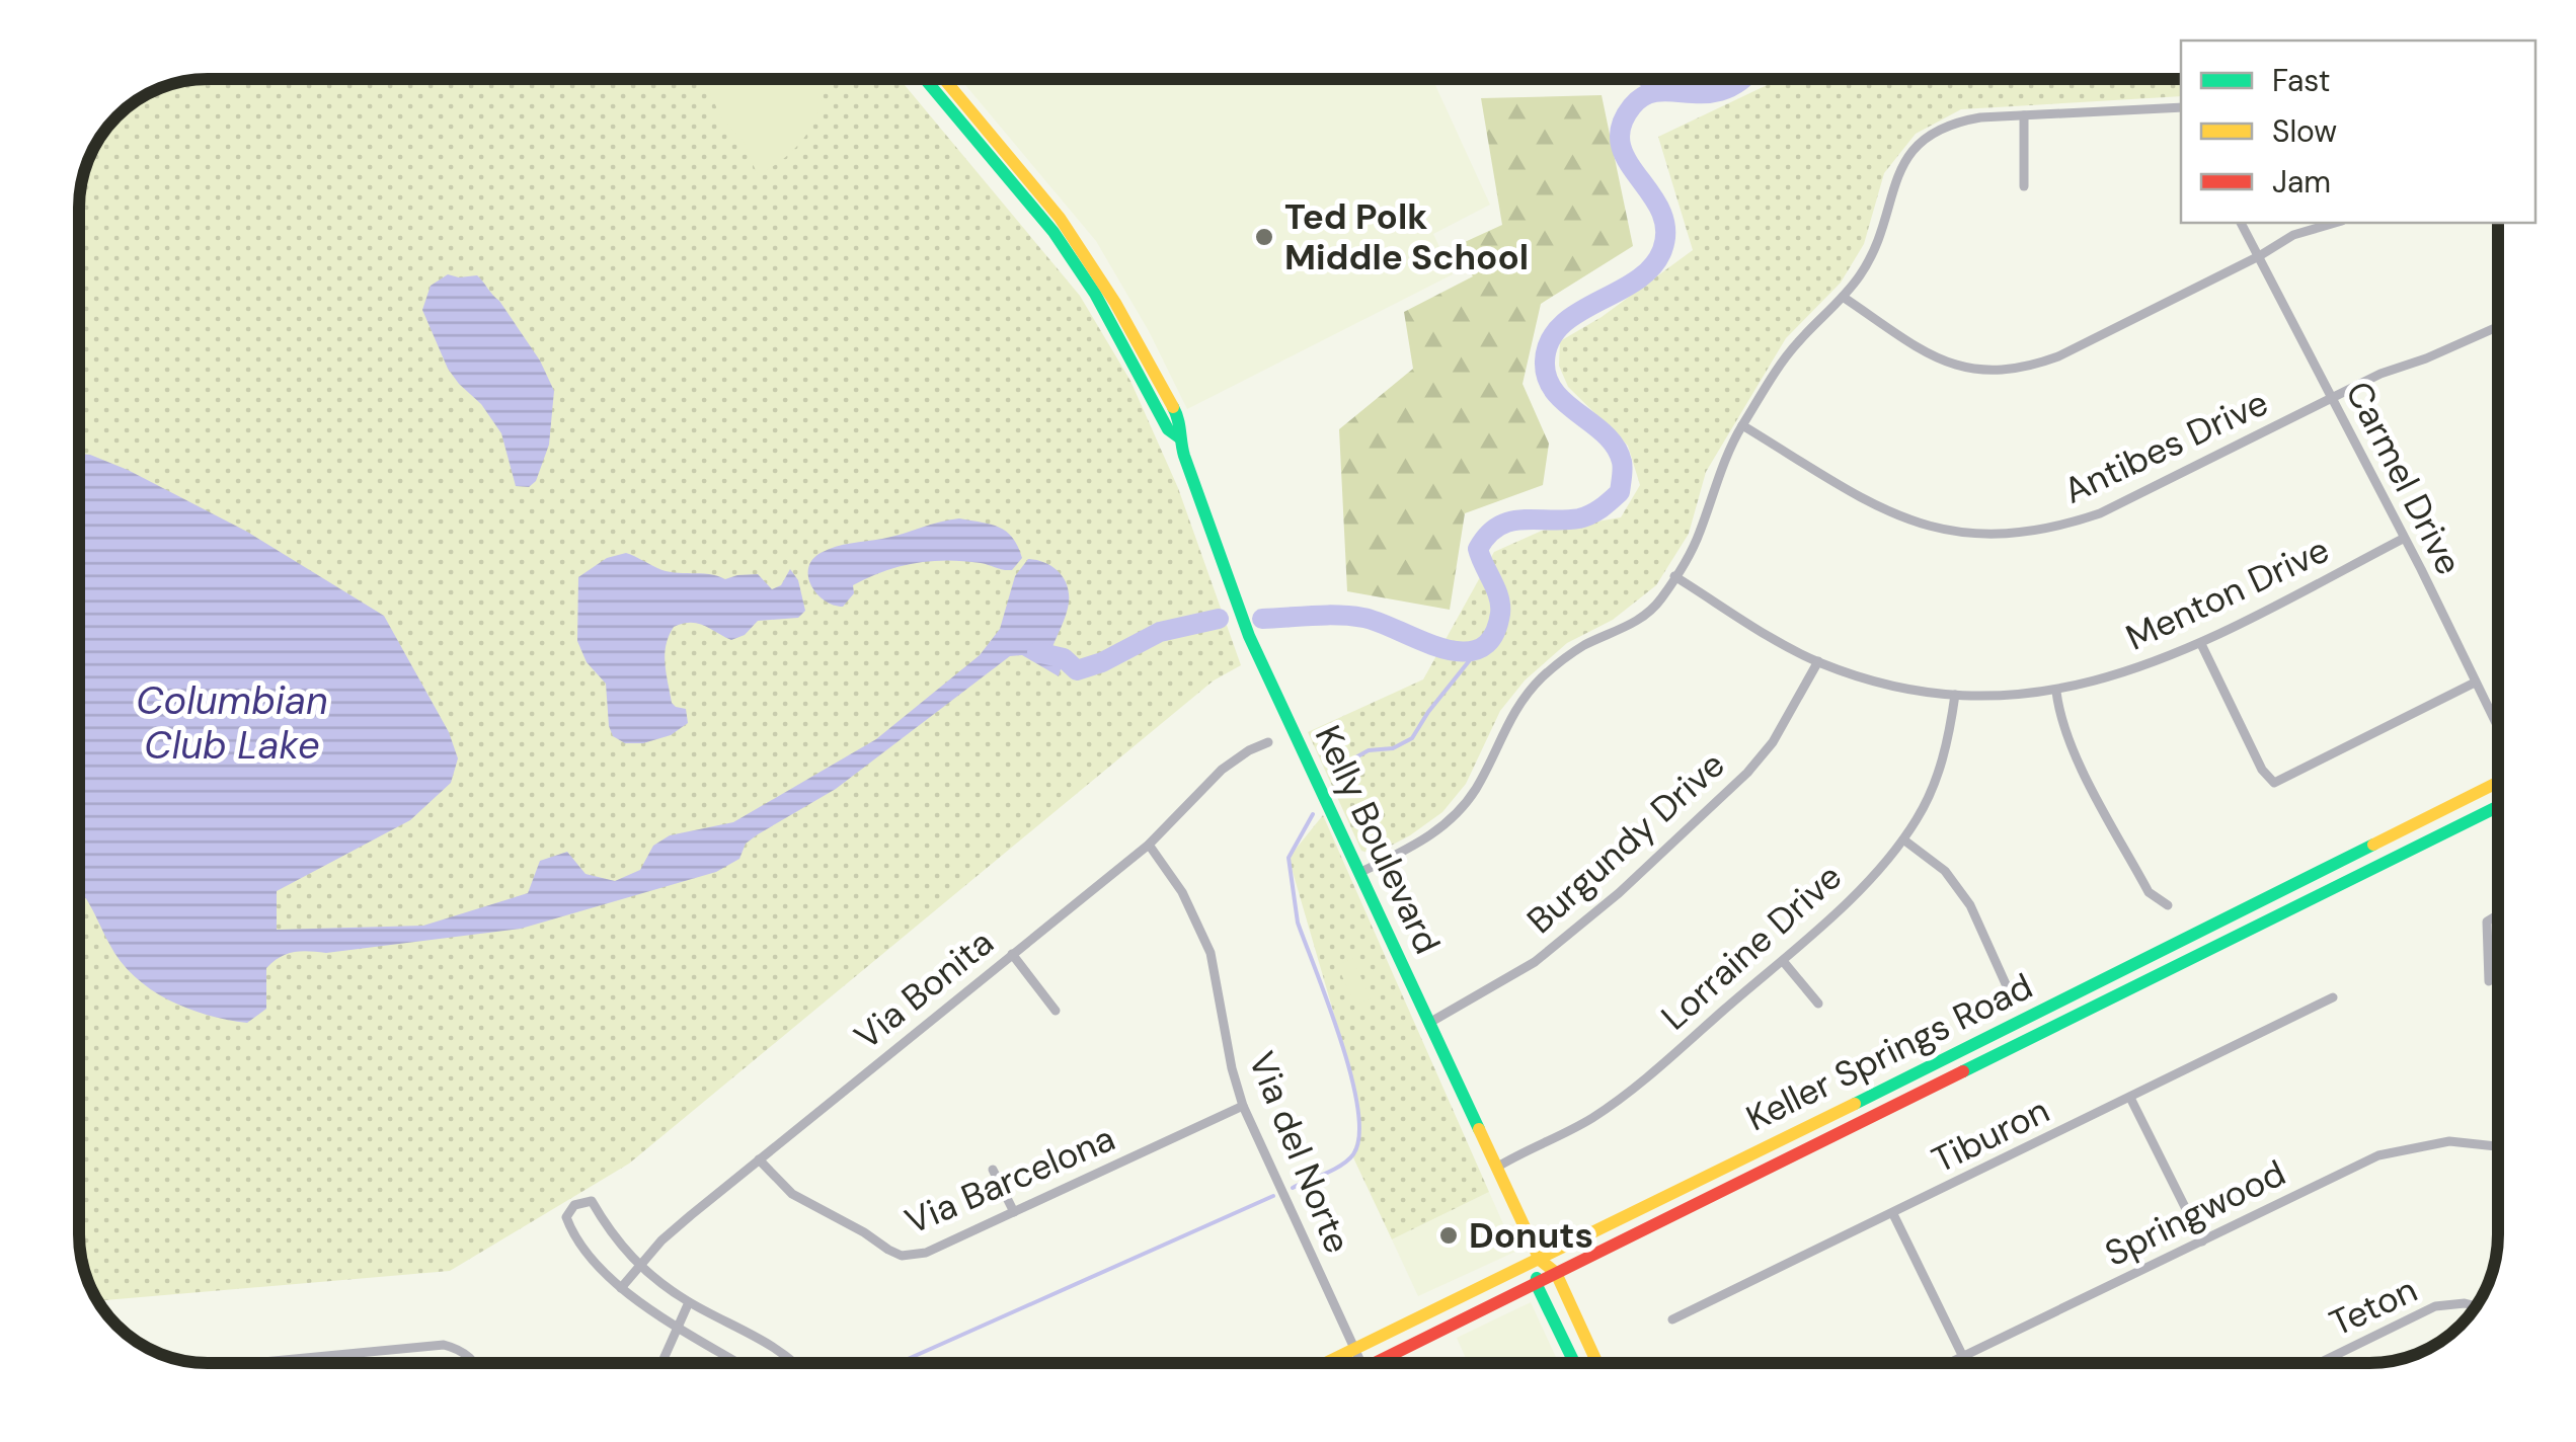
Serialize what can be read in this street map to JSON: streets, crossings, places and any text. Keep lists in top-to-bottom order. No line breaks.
{"streets":{"main road":["Kelly Boulevard","Keller Springs Road"],"street":["Antibes Drive","Carmel Drive","Menton Drive","Burgundy Drive","Lorraine Drive","Via Bonita","Tiburon","Via del Norte","Via Barcelona","Springwood","Teton"]},"crossings":[["Antibes Drive","Carmel Drive"],["Carmel Drive","Menton Drive"],["Menton Drive","Burgundy Drive"],["Menton Drive","Lorraine Drive"],["Kelly Boulevard","Burgundy Drive"],["Kelly Boulevard","Lorraine Drive"],["Kelly Boulevard","Keller Springs Road"],["Via Bonita","Via del Norte"],["Via Bonita","Via Barcelona"],["Keller Springs Road","Via del Norte"],["Via del Norte","Via Barcelona"]],"water":["Columbian Club Lake"],"places":["Ted Polk Middle School","Donuts"],"legend":["Fast","Slow","Jam"]}
